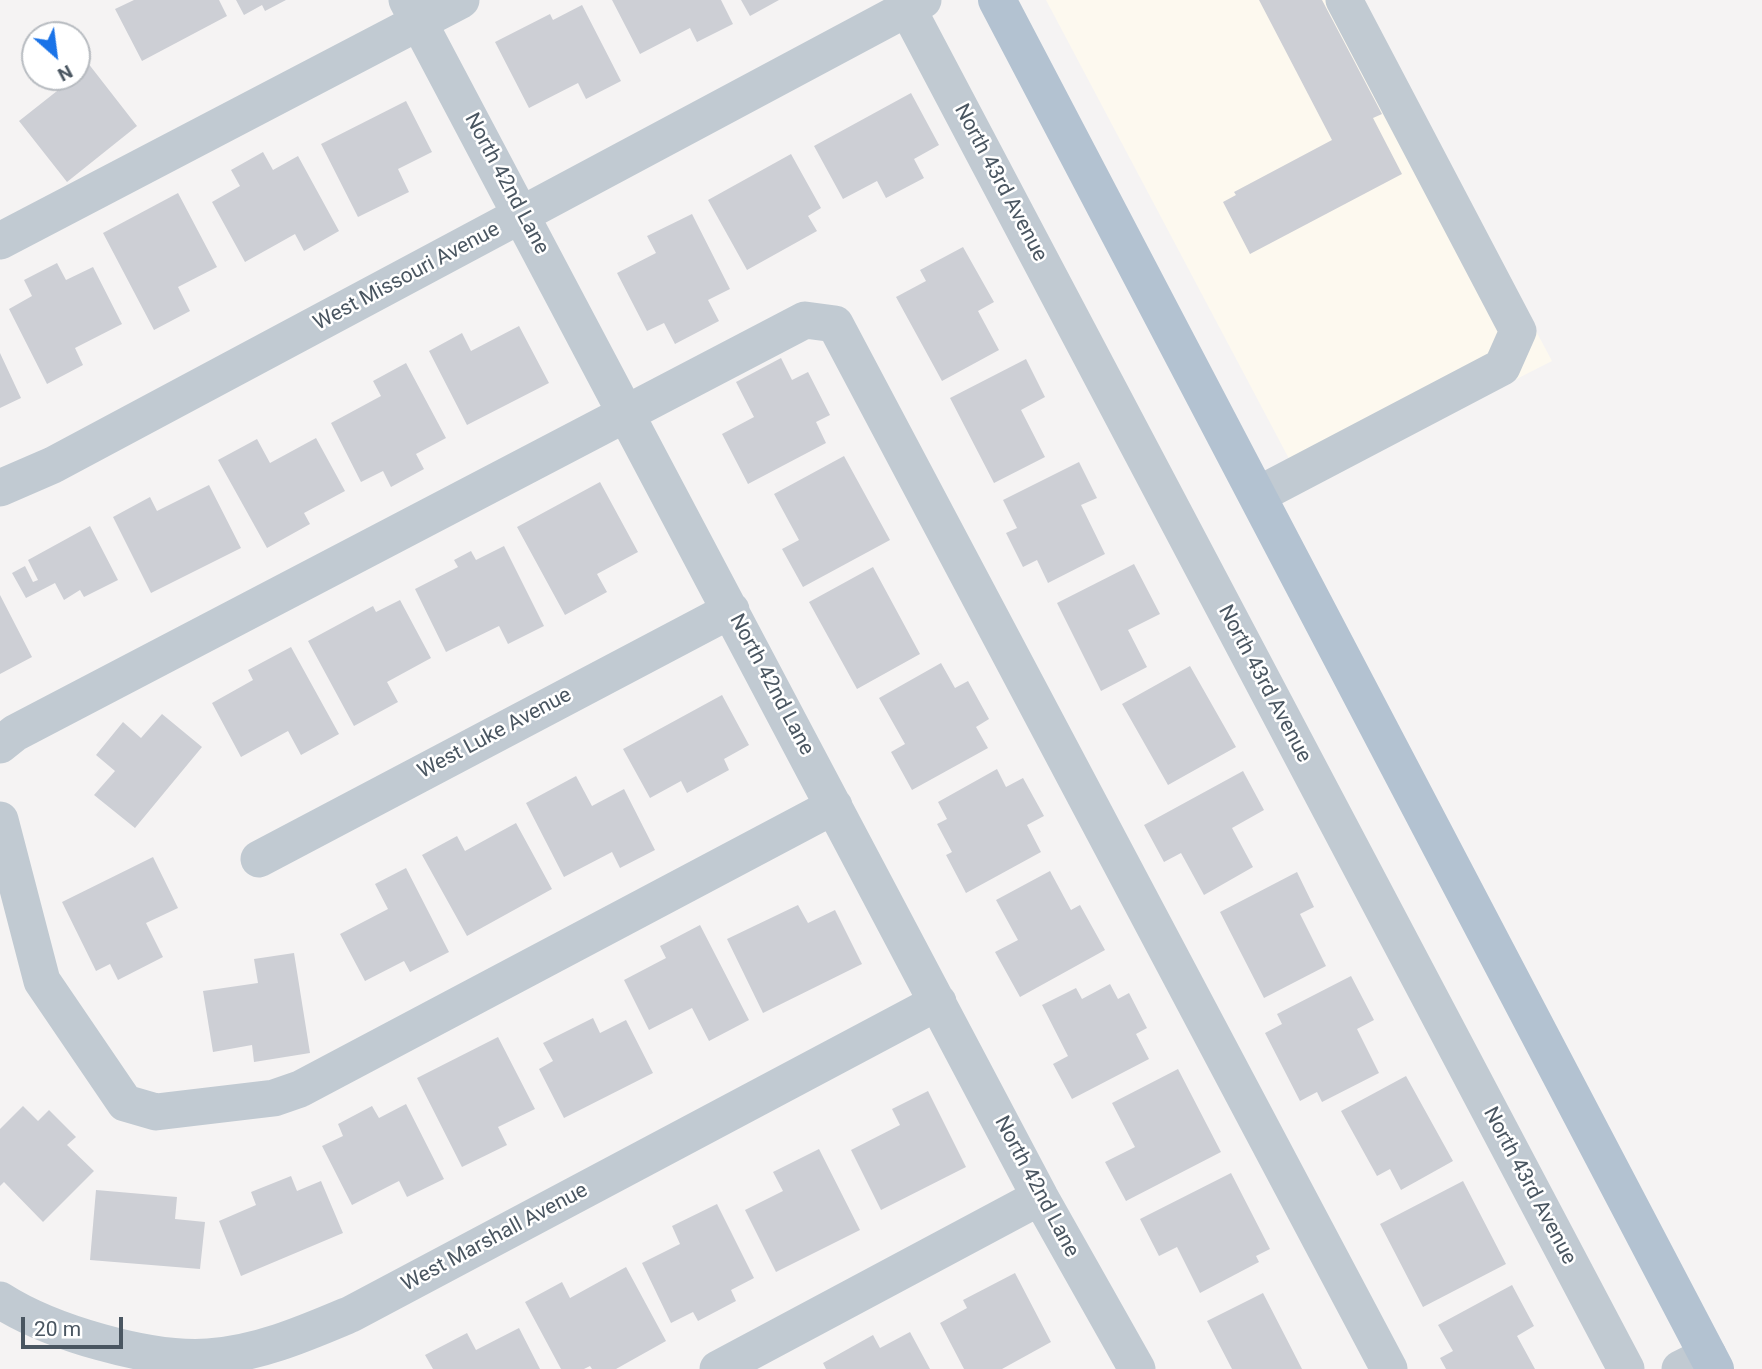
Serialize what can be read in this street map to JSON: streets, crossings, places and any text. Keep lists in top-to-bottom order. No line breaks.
{"streets":{"street":["North 43rd Avenue","North 42nd Lane","West Missouri Avenue","West Luke Avenue","West Marshall Avenue"]},"crossings":[["North 43rd Avenue","West Missouri Avenue"],["North 42nd Lane","West Missouri Avenue"],["North 42nd Lane","West Luke Avenue"],["North 42nd Lane","West Marshall Avenue"]],"scale_bar":"20 m","north":"bottom right"}
